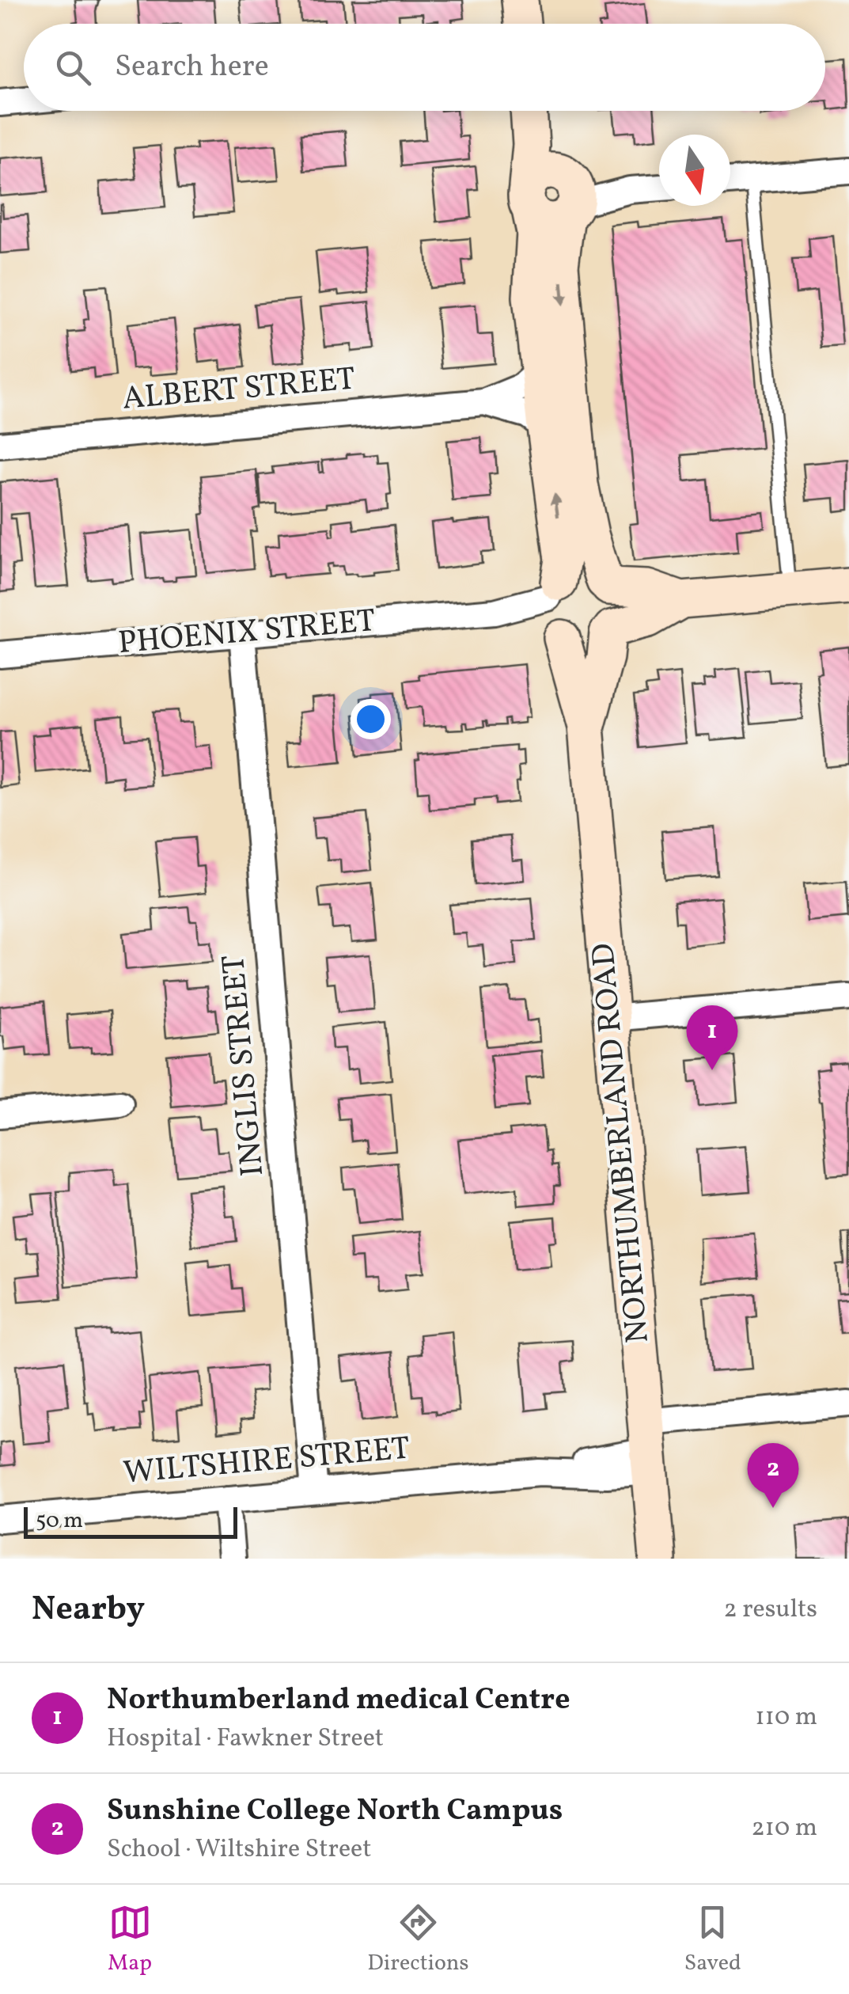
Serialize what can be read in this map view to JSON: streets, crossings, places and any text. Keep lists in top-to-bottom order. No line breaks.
{"streets":{"street":["ALBERT STREET","PHOENIX STREET","INGLIS STREET","NORTHUMBERLAND ROAD","WILTSHIRE STREET"]},"crossings":[["ALBERT STREET","NORTHUMBERLAND ROAD"],["PHOENIX STREET","INGLIS STREET"],["PHOENIX STREET","NORTHUMBERLAND ROAD"],["INGLIS STREET","WILTSHIRE STREET"],["NORTHUMBERLAND ROAD","WILTSHIRE STREET"]],"scale_bar":"50 m","north":"bottom","page":{"search":"Search here","pins":["1","2"],"scale":"50 m","heading":["Nearby","2 results"],"list":[{"mark":"1","name":"Northumberland medical Centre","note":"Hospital · Fawkner Street","value":"110 m"},{"mark":"2","name":"Sunshine College North Campus","note":"School · Wiltshire Street","value":"210 m"}],"nav":["Map","Directions","Saved"]}}
